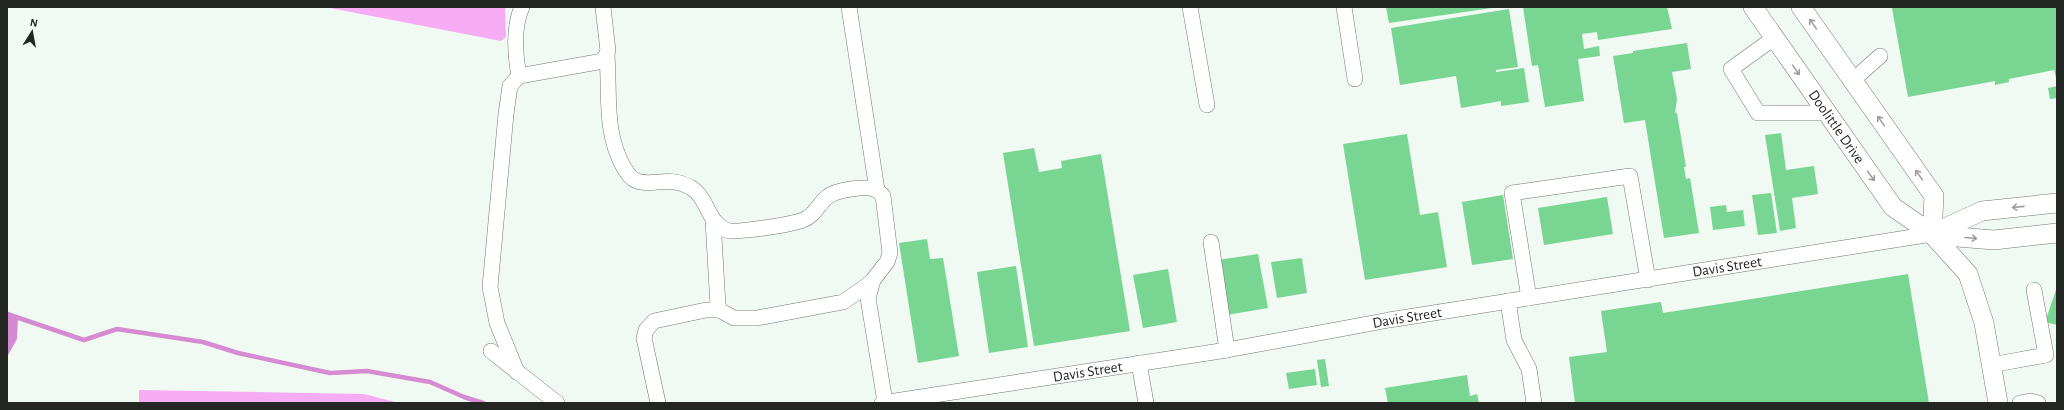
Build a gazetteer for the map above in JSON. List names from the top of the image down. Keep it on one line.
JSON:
{"streets":{"main road":["Doolittle Drive","Davis Street"]},"crossings":[["Doolittle Drive","Davis Street"]],"north":"top"}
